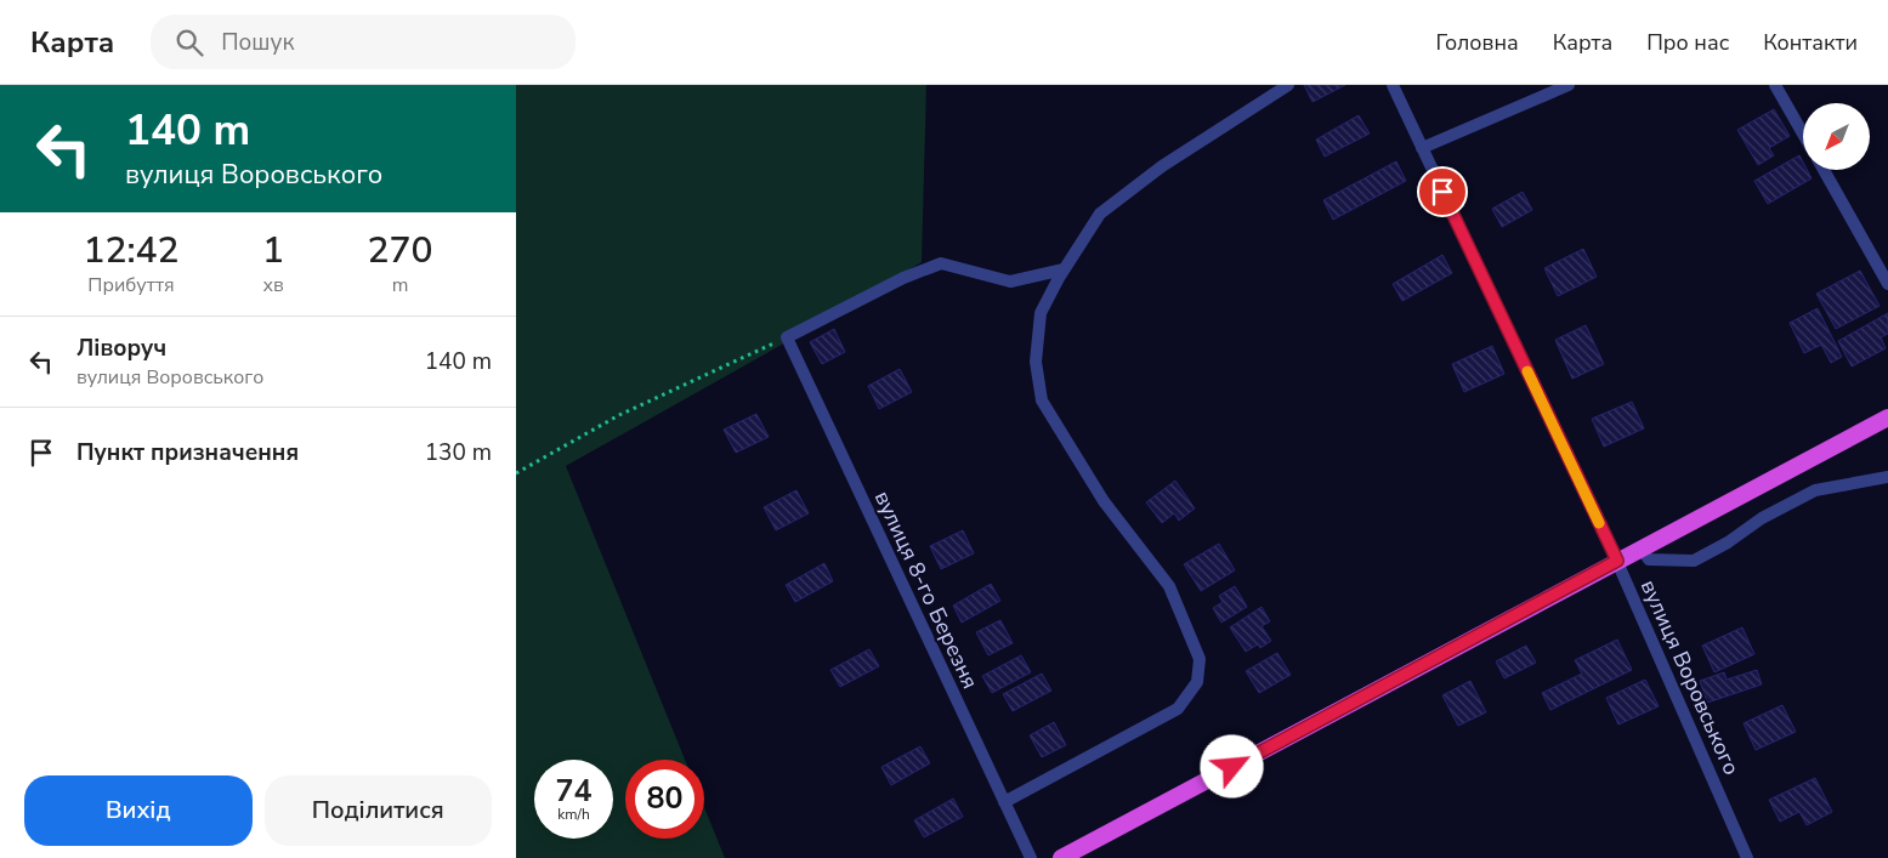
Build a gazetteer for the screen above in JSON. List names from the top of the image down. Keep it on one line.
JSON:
{"streets":{"street":["вулиця 8-го Березня","вулиця Воровського"]},"north":"bottom left","page":{"header":"Карта","search":"Пошук","nav":["Головна","Карта","Про нас","Контакти"],"turn":["140 m","вулиця Воровського"],"eta":["12:42","Прибуття","1","хв","270","m"],"list":[{"name":"Ліворуч","note":"вулиця Воровського","value":"140 m"},{"name":"Пункт призначення","value":"130 m"}],"speed":"74 km/h","limit":"80","buttons":["Вихід","Поділитися"]}}
